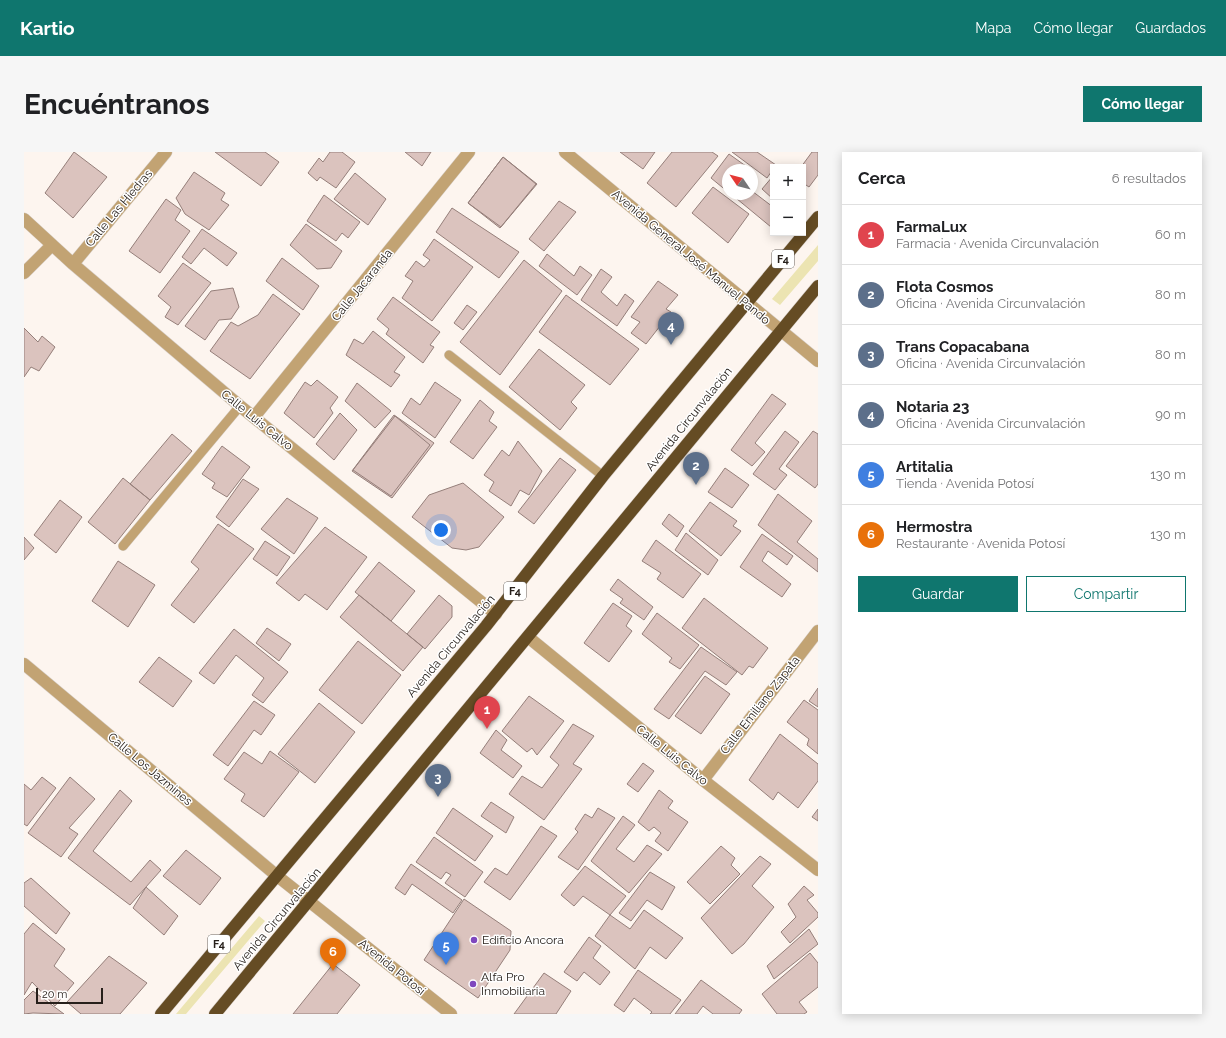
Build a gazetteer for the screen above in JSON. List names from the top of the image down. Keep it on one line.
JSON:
{"streets":{"highway":["F4","Avenida Circunvalación"],"street":["Calle Las Hiedras","Avenida General José Manuel Pando","Calle Jacaranda","Calle Luis Calvo","Calle Emiliano Zapata","Calle Los Jazmines","Avenida Potosí"]},"crossings":[["Calle Las Hiedras","Calle Luis Calvo"],["Avenida General José Manuel Pando","Avenida Circunvalación"],["Calle Jacaranda","Calle Luis Calvo"],["Avenida Circunvalación","Calle Luis Calvo"],["Avenida Circunvalación","Calle Los Jazmines"],["Avenida Circunvalación","Avenida Potosí"],["Calle Luis Calvo","Calle Emiliano Zapata"],["Calle Los Jazmines","Avenida Potosí"]],"places":["Edificio Ancora","Alfa Pro Inmobiliaria"],"scale_bar":"20 m","north":"top left","page":{"header":"Kartio","nav":["Mapa","Cómo llegar","Guardados"],"buttons":["Cómo llegar",["Guardar","Compartir"]],"title":"Encuéntranos","heading":["Cerca","6 resultados"],"map_buttons":["+","−"],"list":[{"mark":"1","name":"FarmaLux","note":"Farmacia · Avenida Circunvalación","value":"60 m"},{"mark":"2","name":"Flota Cosmos","note":"Oficina · Avenida Circunvalación","value":"80 m"},{"mark":"3","name":"Trans Copacabana","note":"Oficina · Avenida Circunvalación","value":"80 m"},{"mark":"4","name":"Notaria 23","note":"Oficina · Avenida Circunvalación","value":"90 m"},{"mark":"5","name":"Artitalia","note":"Tienda · Avenida Potosí","value":"130 m"},{"mark":"6","name":"Hermostra","note":"Restaurante · Avenida Potosí","value":"130 m"}],"pins":["4","2","1","3","5","6"],"scale":"20 m"}}
